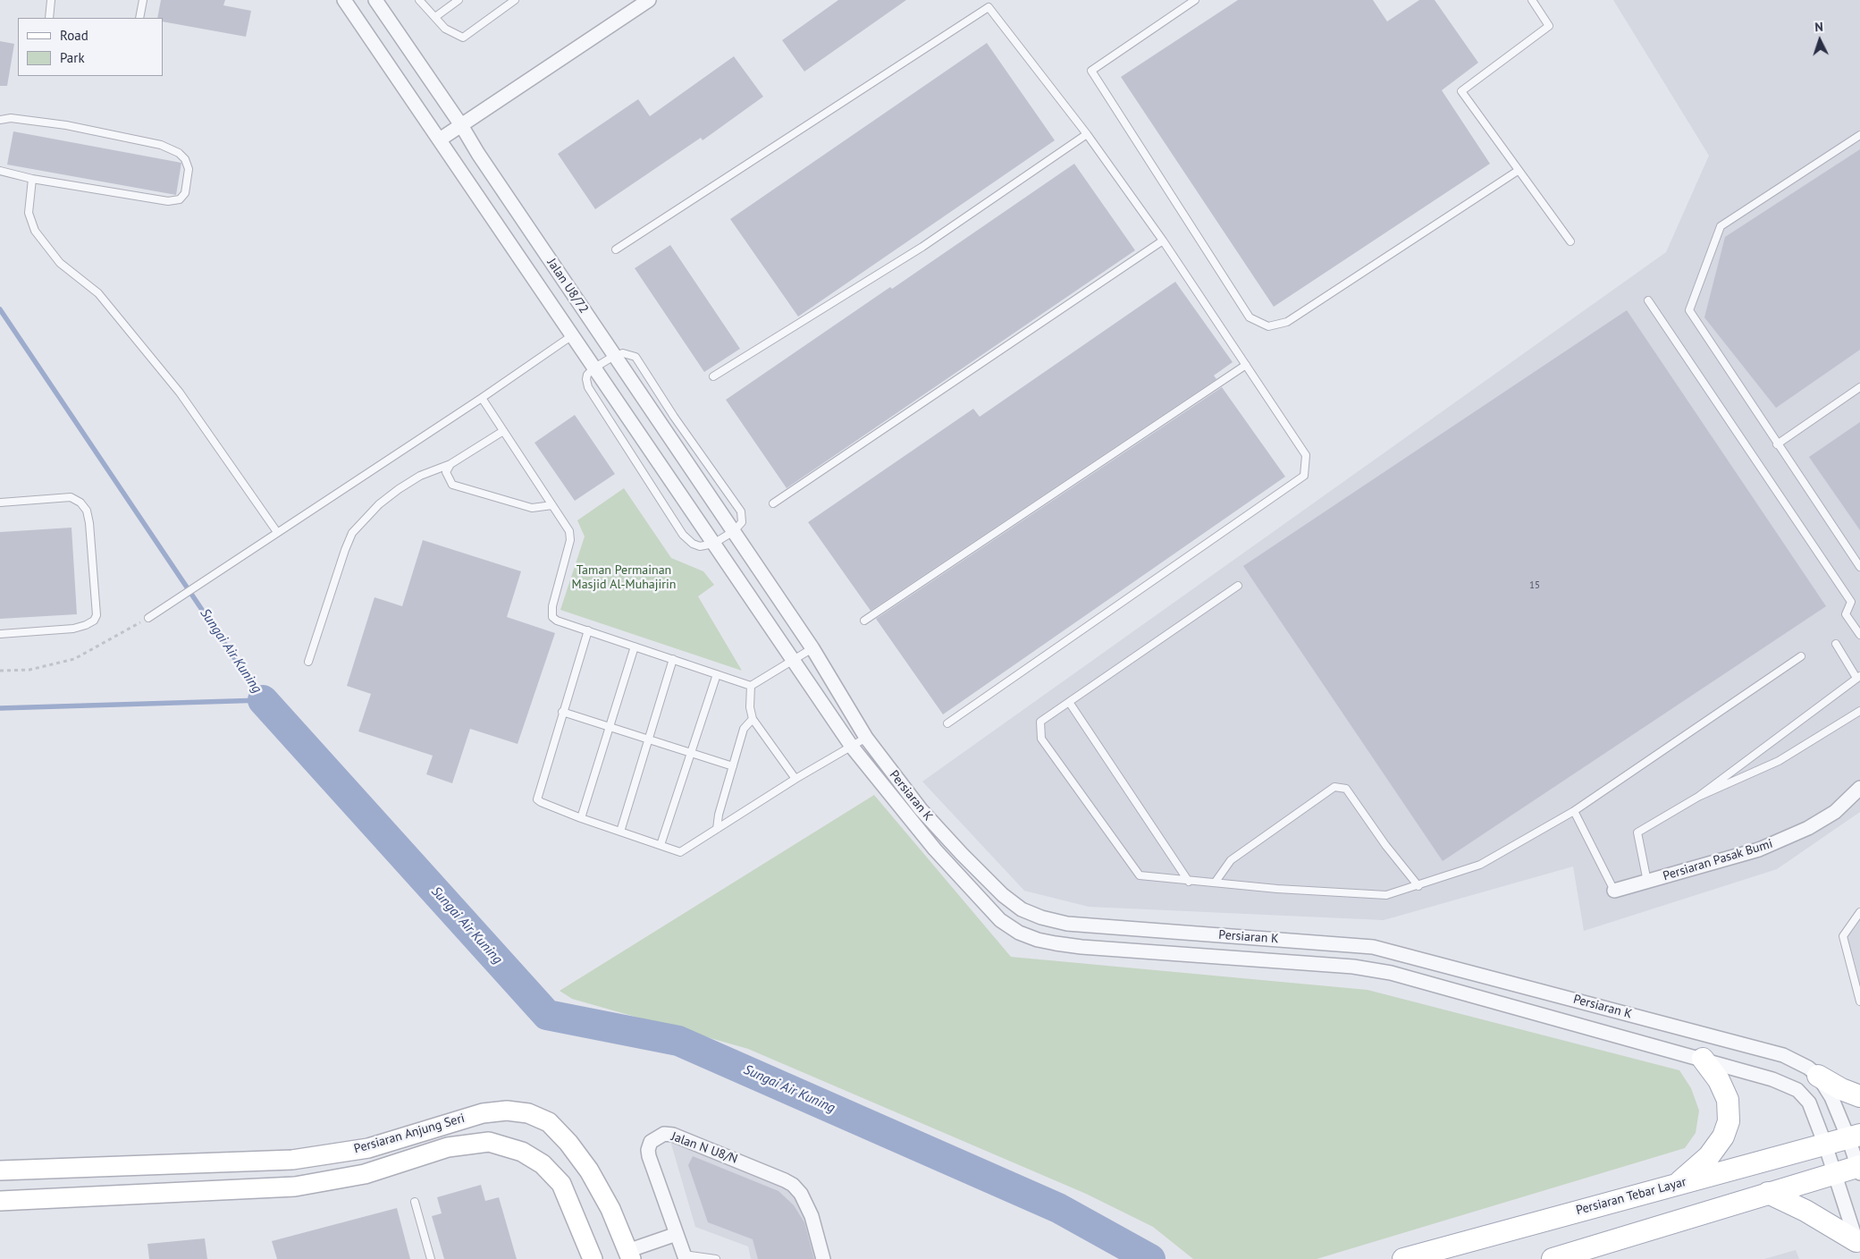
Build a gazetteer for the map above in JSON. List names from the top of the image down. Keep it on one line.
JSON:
{"streets":{"main road":["Persiaran Tebar Layar"],"street":["Jalan U8/72","Persiaran K","Persiaran Pasak Bumi","Persiaran Anjung Seri","Jalan N U8/N"]},"crossings":[["Jalan U8/72","Persiaran K"],["Persiaran K","Persiaran Tebar Layar"]],"water":["Sungai Air Kuning"],"parks":["Taman Permainan Masjid Al-Muhajirin"],"house_numbers":["15"],"legend":["Road","Park"],"north":"top"}
